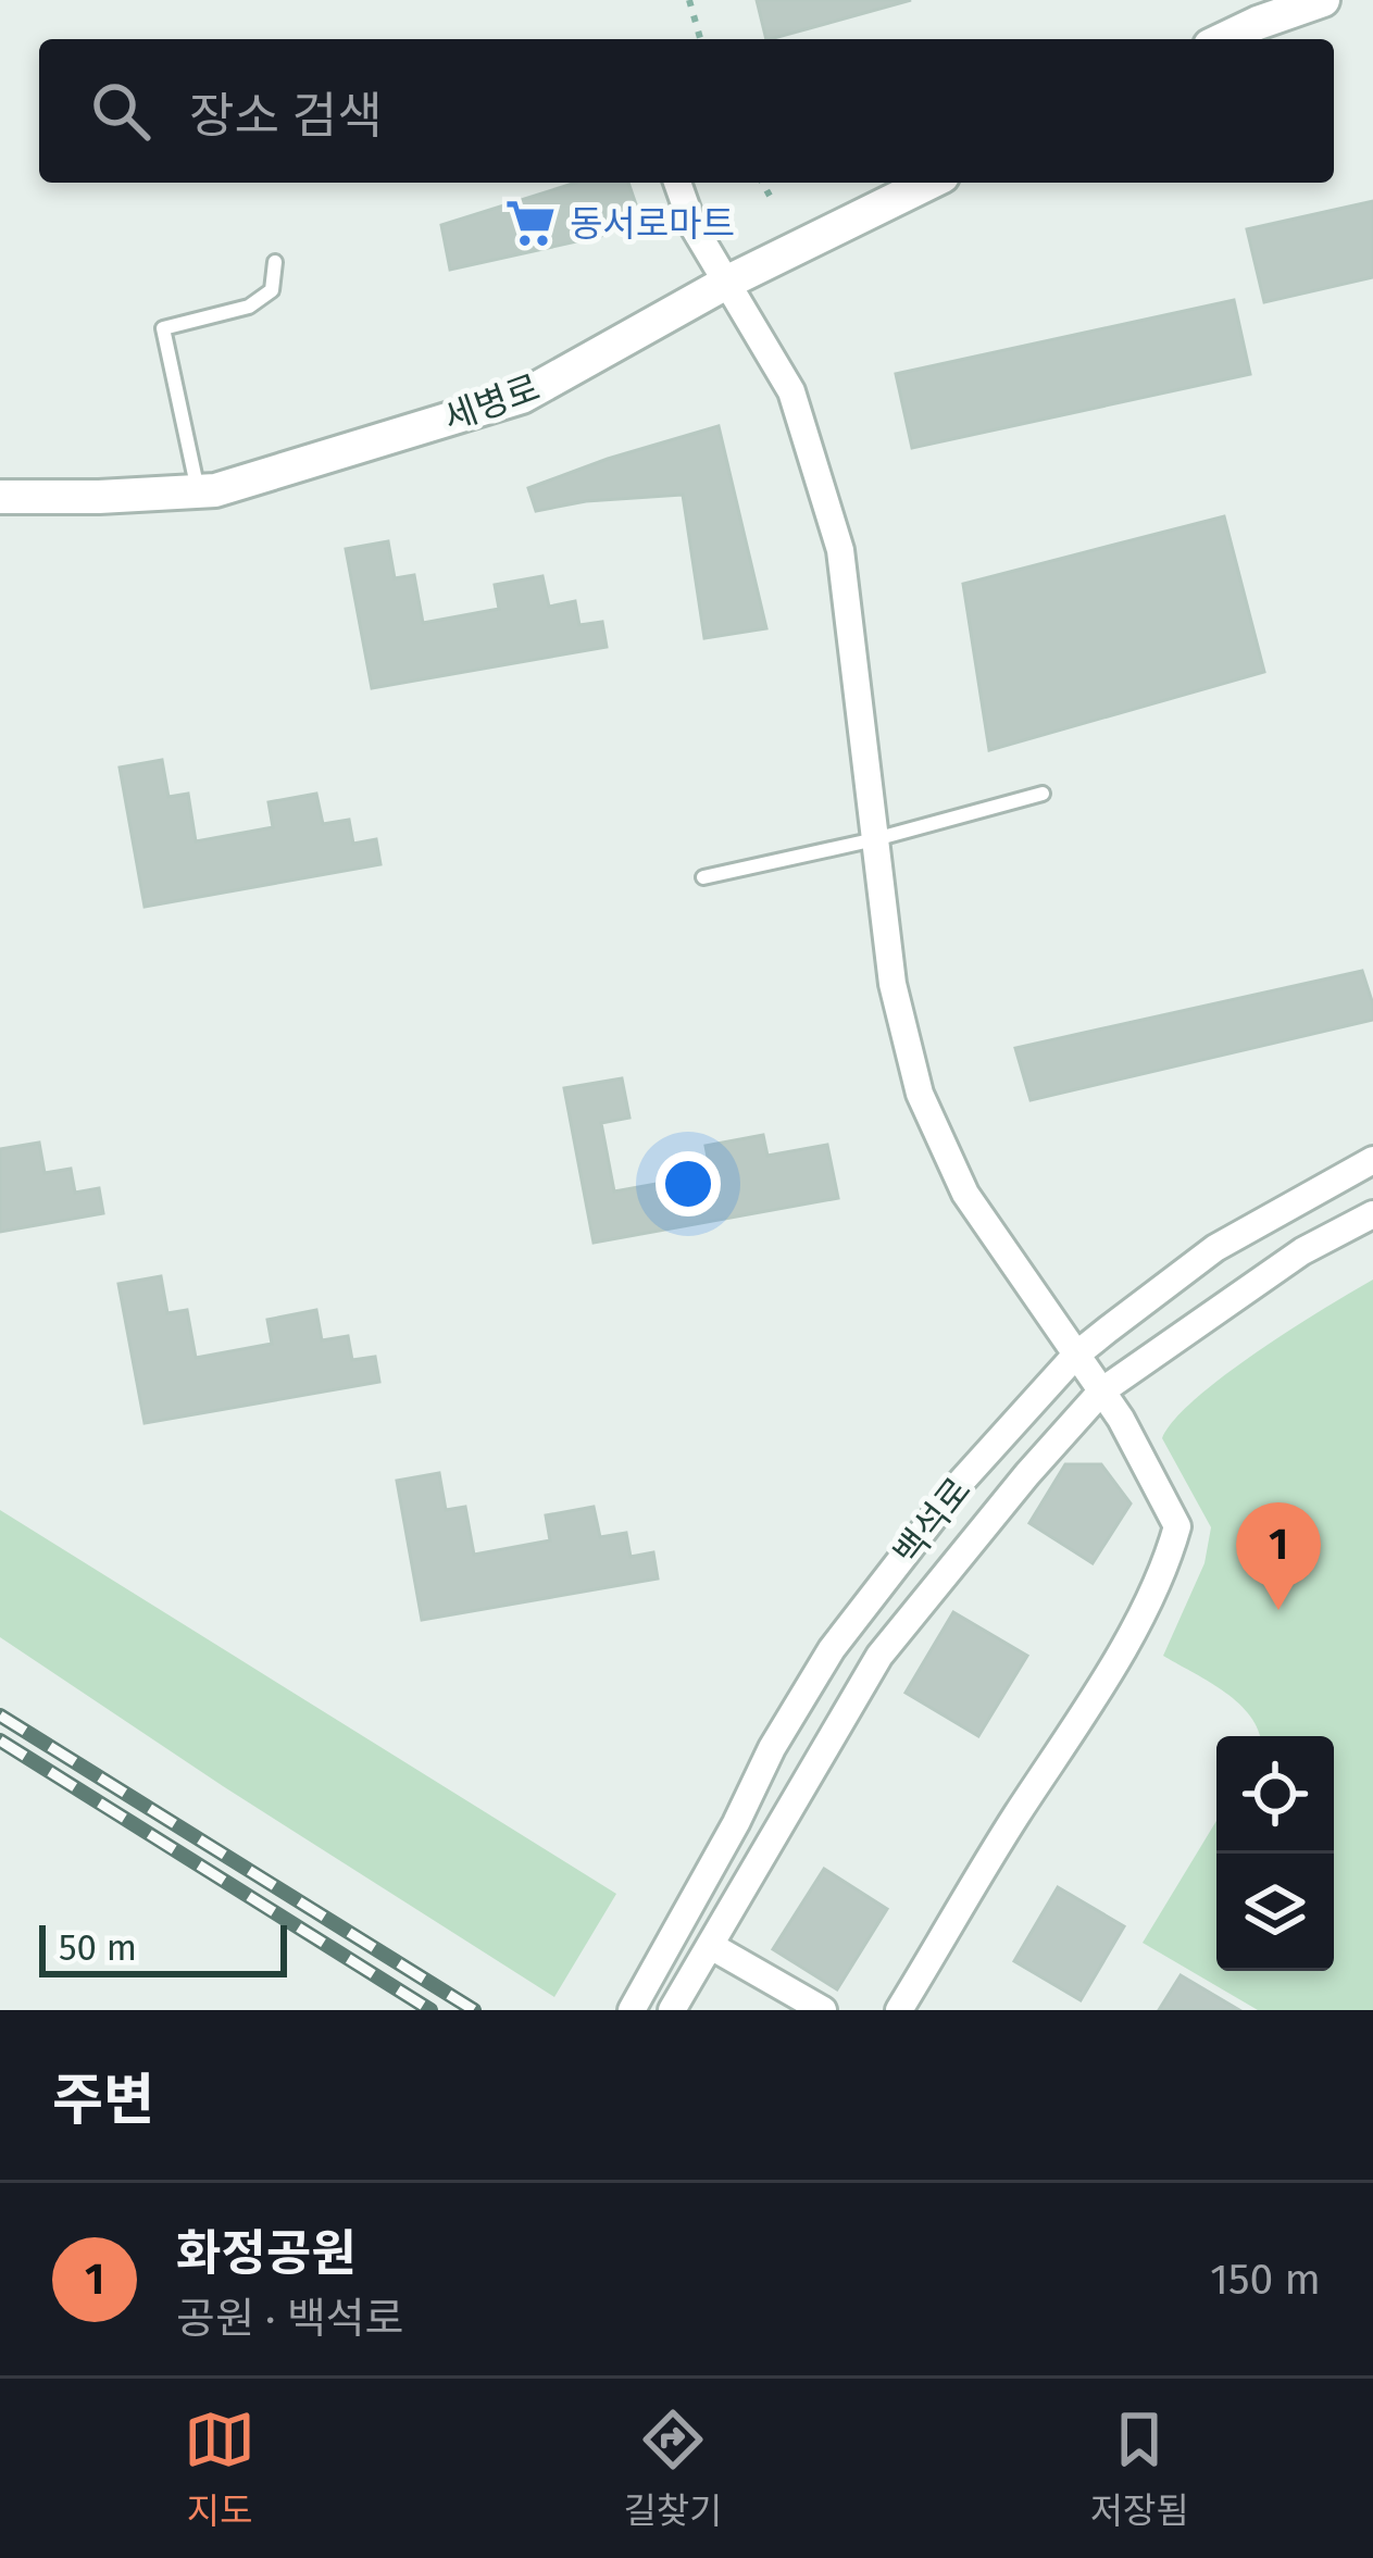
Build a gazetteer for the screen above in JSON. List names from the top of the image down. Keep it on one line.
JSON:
{"streets":{"street":["세병로","백석로"]},"places":{"supermarket":["동서로마트"]},"scale_bar":"50 m","page":{"search":"장소 검색","pins":"1","scale":"50 m","heading":"주변","list":[{"mark":"1","name":"화정공원","note":"공원 · 백석로","value":"150 m"}],"nav":["지도","길찾기","저장됨"]}}
